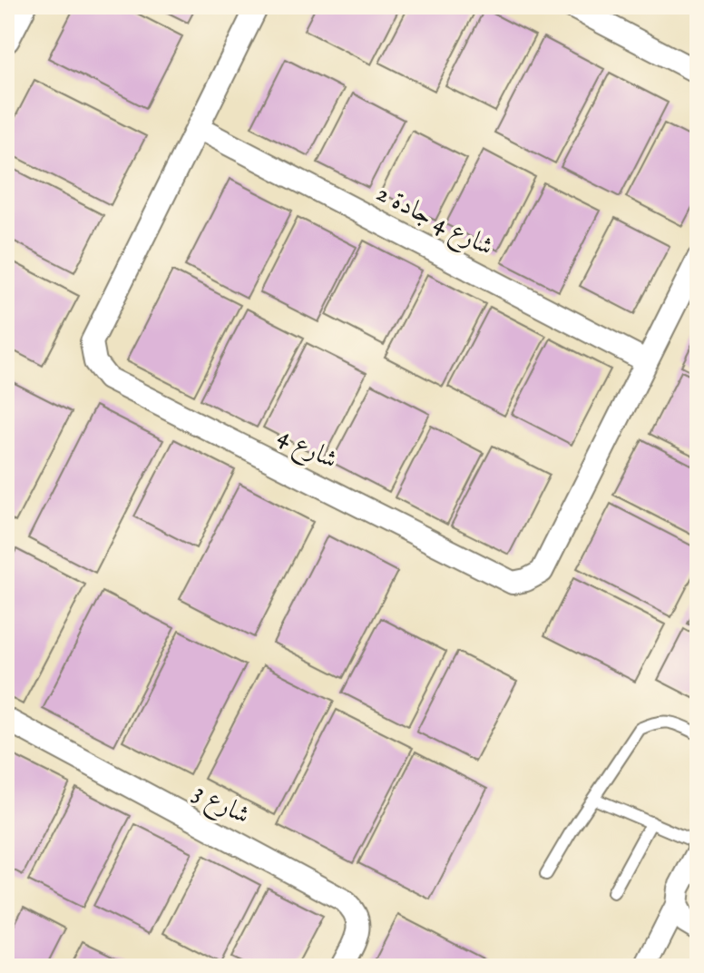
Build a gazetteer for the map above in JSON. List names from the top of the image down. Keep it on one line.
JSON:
{"streets":{"street":["شارع 4 جادة 2","شارع 4","شارع 3"]},"crossings":[["شارع 4 جادة 2","شارع 4"]]}
